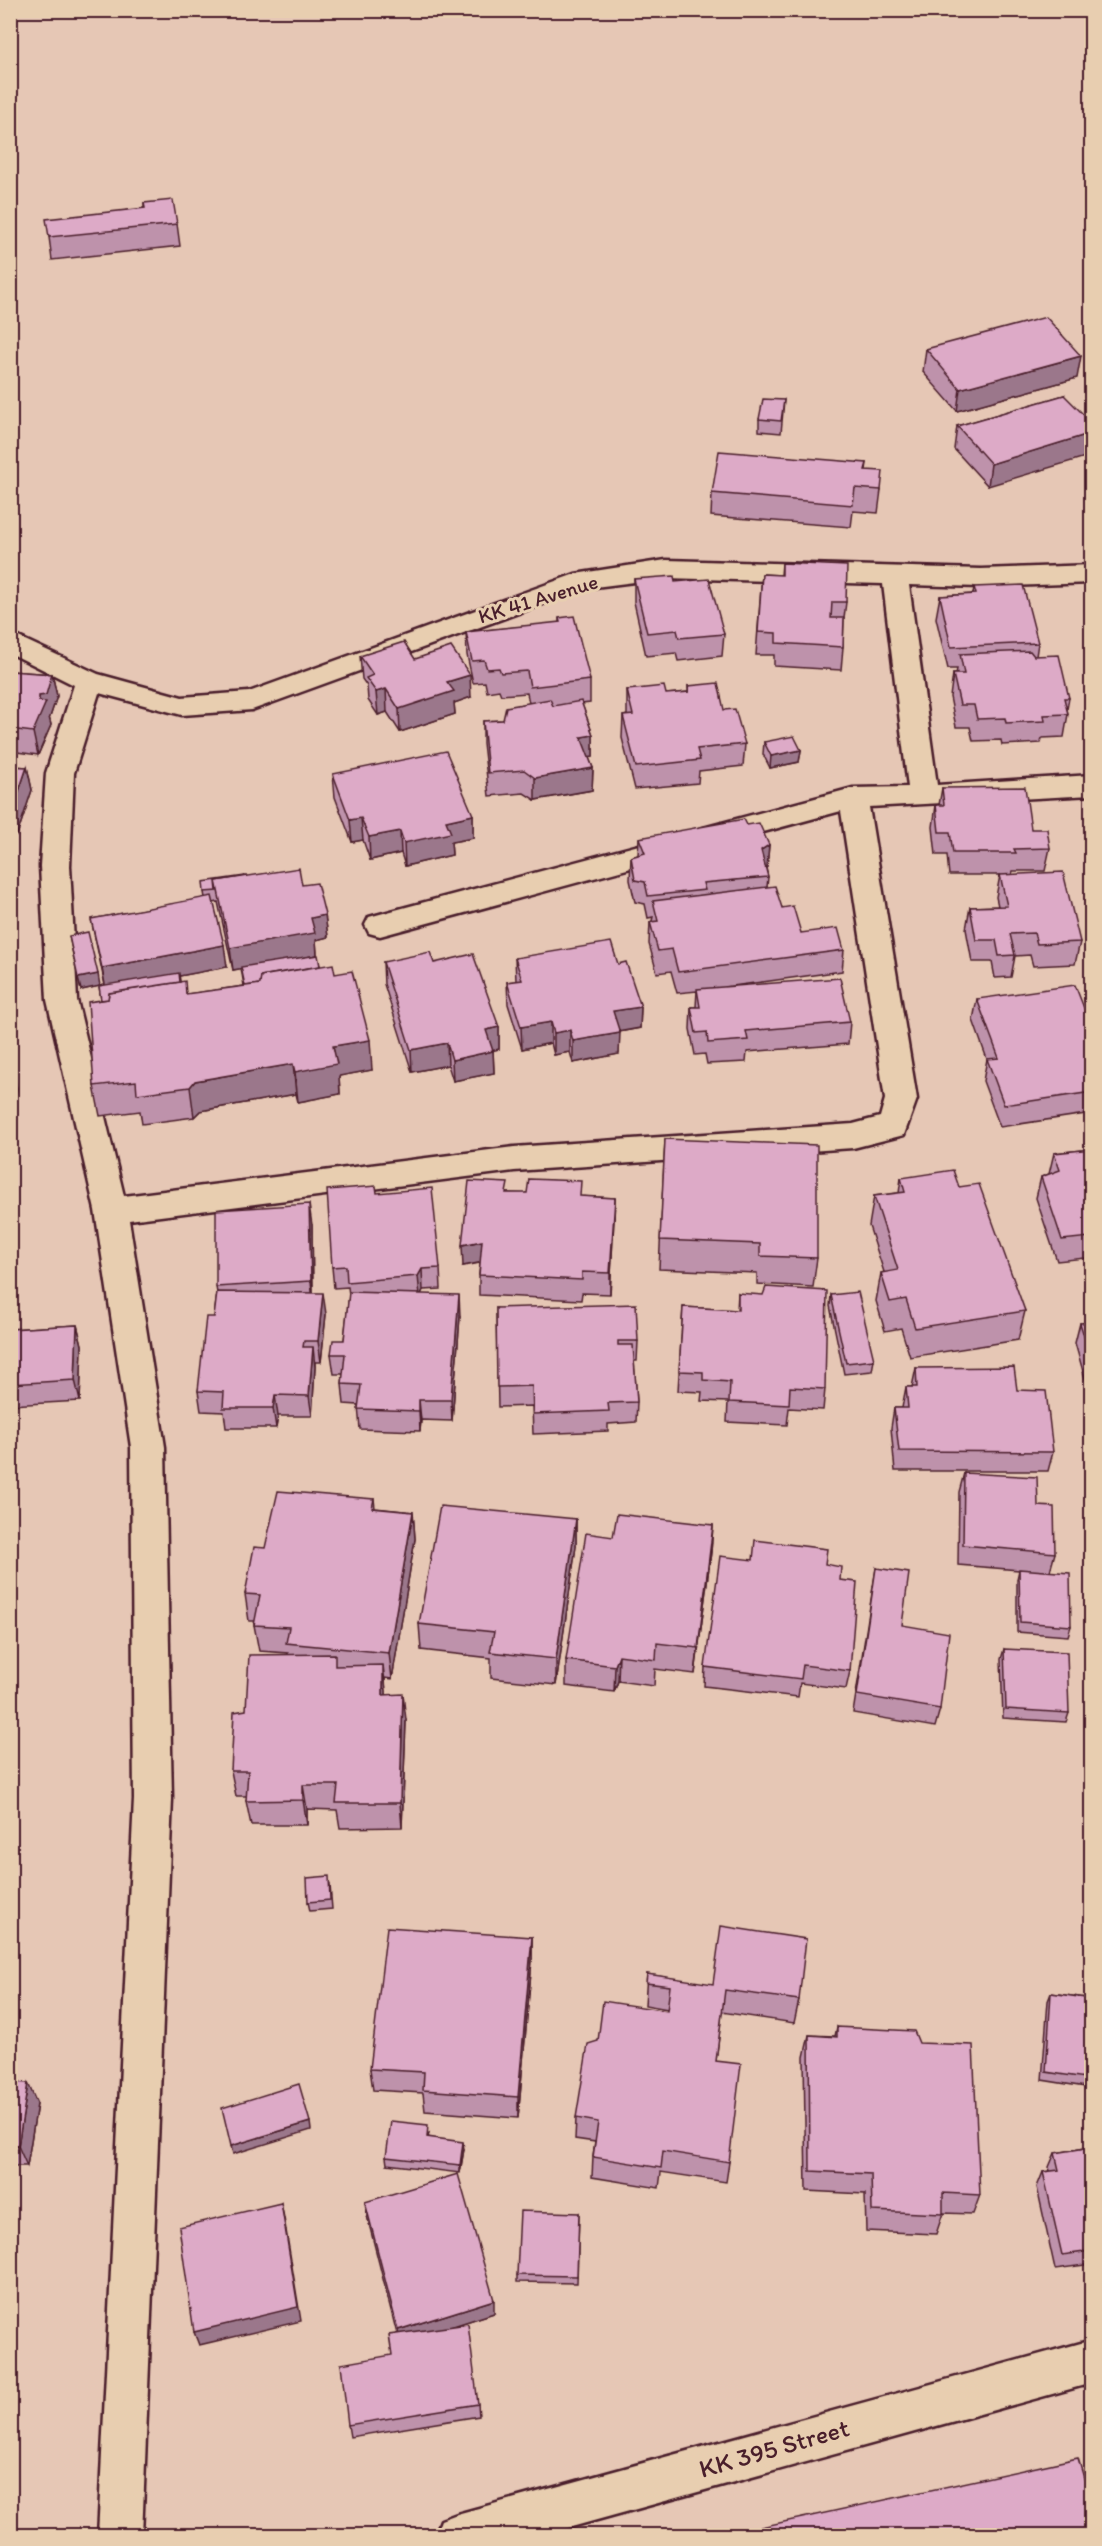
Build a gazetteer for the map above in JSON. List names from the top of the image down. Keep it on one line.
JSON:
{"streets":{"street":["KK 41 Avenue","KK 395 Street"]}}
